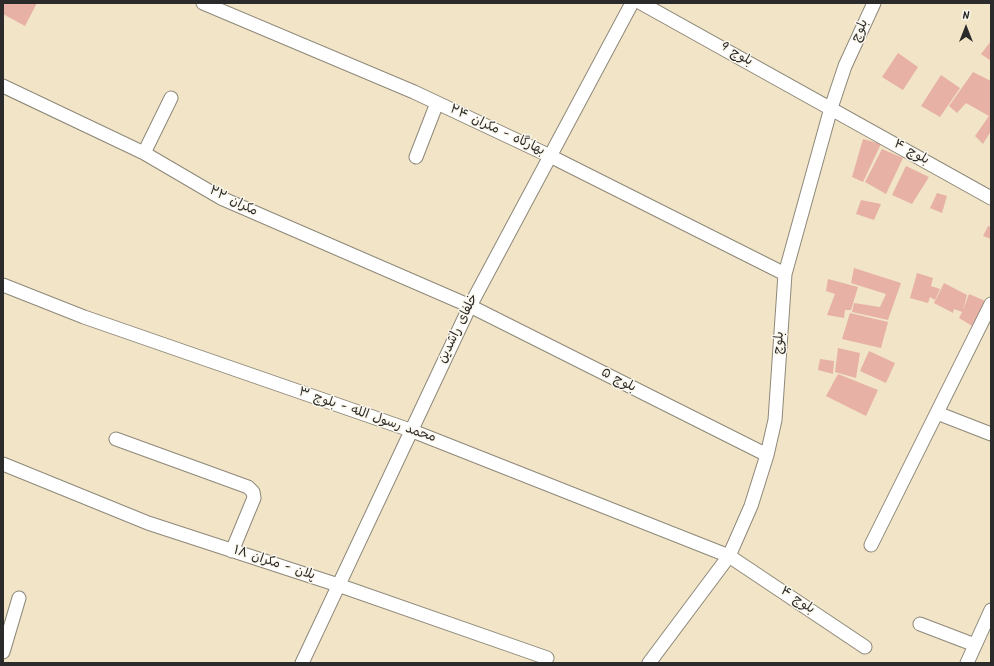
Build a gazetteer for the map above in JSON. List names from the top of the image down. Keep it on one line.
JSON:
{"streets":{"street":["بلوچ","بلوچ 9","بهارگاه - مکران ۲۴","بلوچ ۴","مکران ۲۲","خلفای راشدین","بلوچ ۵","محمد رسول الله - بلوچ ۳","پلان - مکران ۱۸"]},"crossings":[["بلوچ","بلوچ 9"],["بلوچ","بهارگاه - مکران ۲۴"],["بلوچ","بلوچ ۴"],["بلوچ","بلوچ ۵"],["بلوچ","محمد رسول الله - بلوچ ۳"],["بلوچ 9","بلوچ ۴"],["بهارگاه - مکران ۲۴","خلفای راشدین"],["بلوچ ۴","محمد رسول الله - بلوچ ۳"],["مکران ۲۲","خلفای راشدین"],["مکران ۲۲","بلوچ ۵"],["خلفای راشدین","بلوچ ۵"],["خلفای راشدین","محمد رسول الله - بلوچ ۳"],["خلفای راشدین","پلان - مکران ۱۸"]],"north":"top"}
